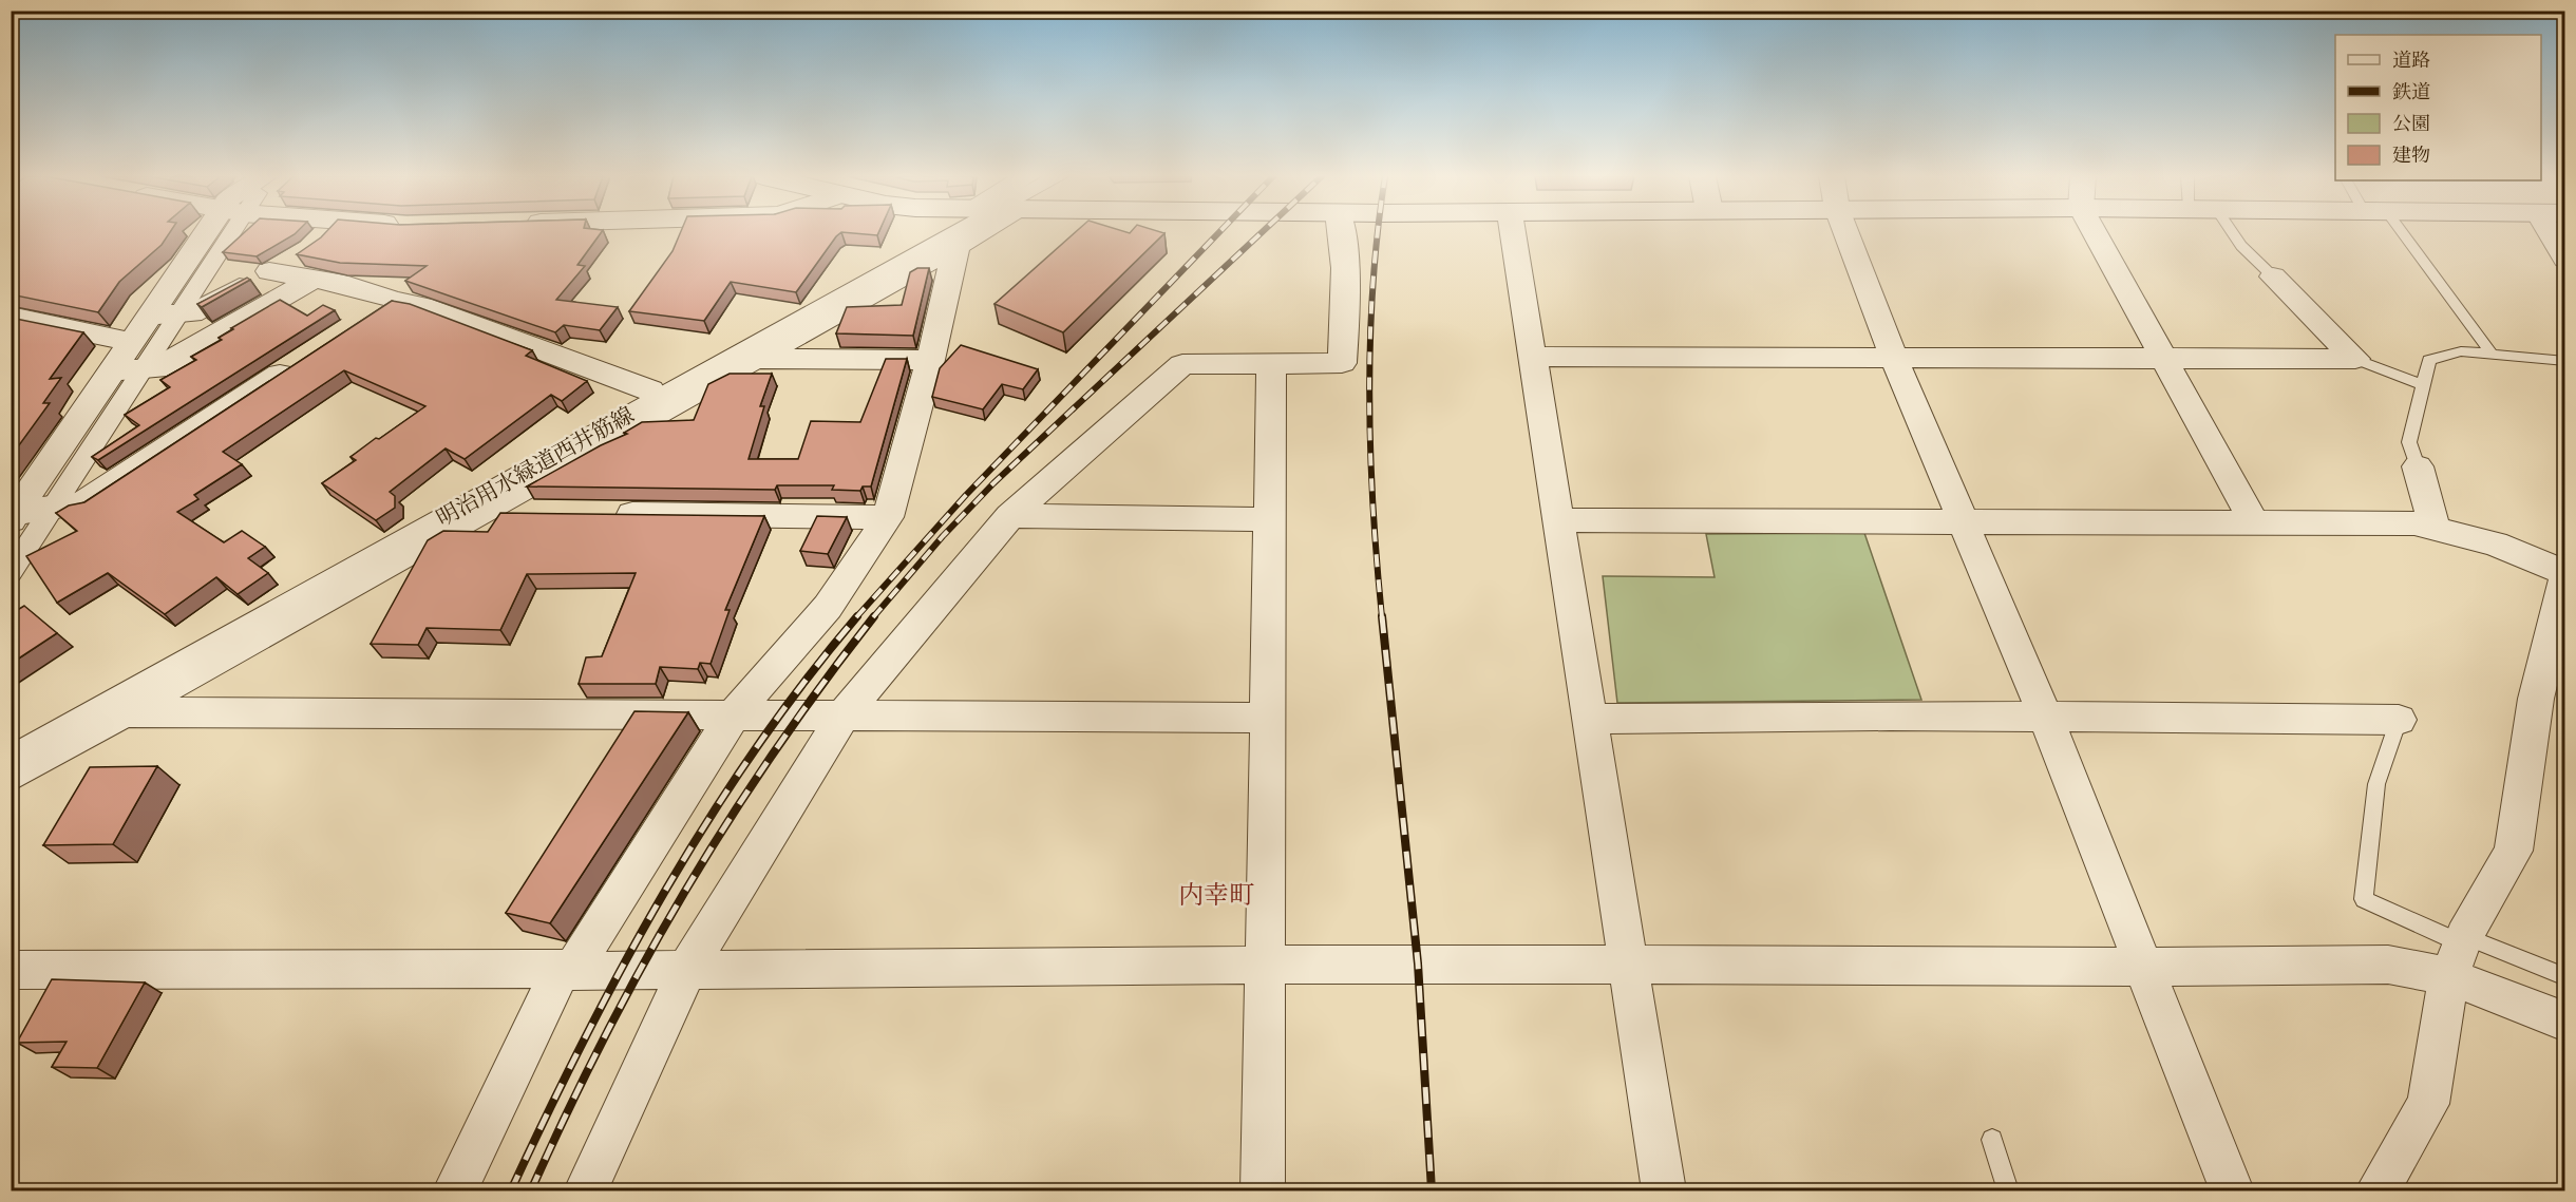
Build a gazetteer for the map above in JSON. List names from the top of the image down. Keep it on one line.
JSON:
{"streets":{"street":["明治用水緑道西井筋線"]},"districts":["内幸町"],"legend":["道路","鉄道","公園","建物"]}
